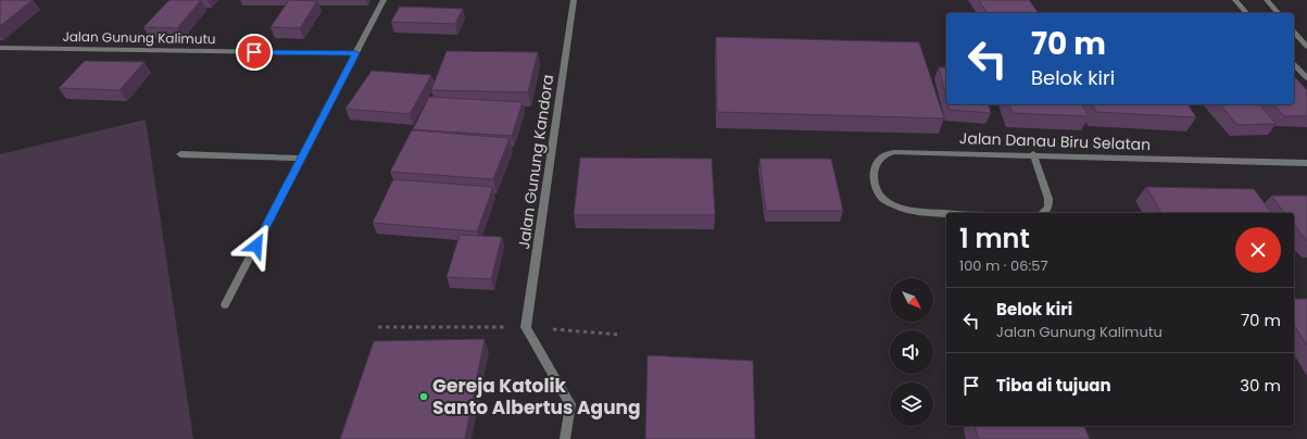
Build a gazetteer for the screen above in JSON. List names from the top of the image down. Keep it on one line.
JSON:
{"streets":{"street":["Jalan Gunung Kalimutu","Jalan Danau Biru Selatan","Jalan Gunung Kandora"]},"places":["Gereja Katolik Santo Albertus Agung"],"north":"bottom right","page":{"turn":["70 m","Belok kiri"],"heading":["1 mnt","100 m · 06:57"],"list":[{"name":"Belok kiri","note":"Jalan Gunung Kalimutu","value":"70 m"},{"name":"Tiba di tujuan","value":"30 m"}]}}
